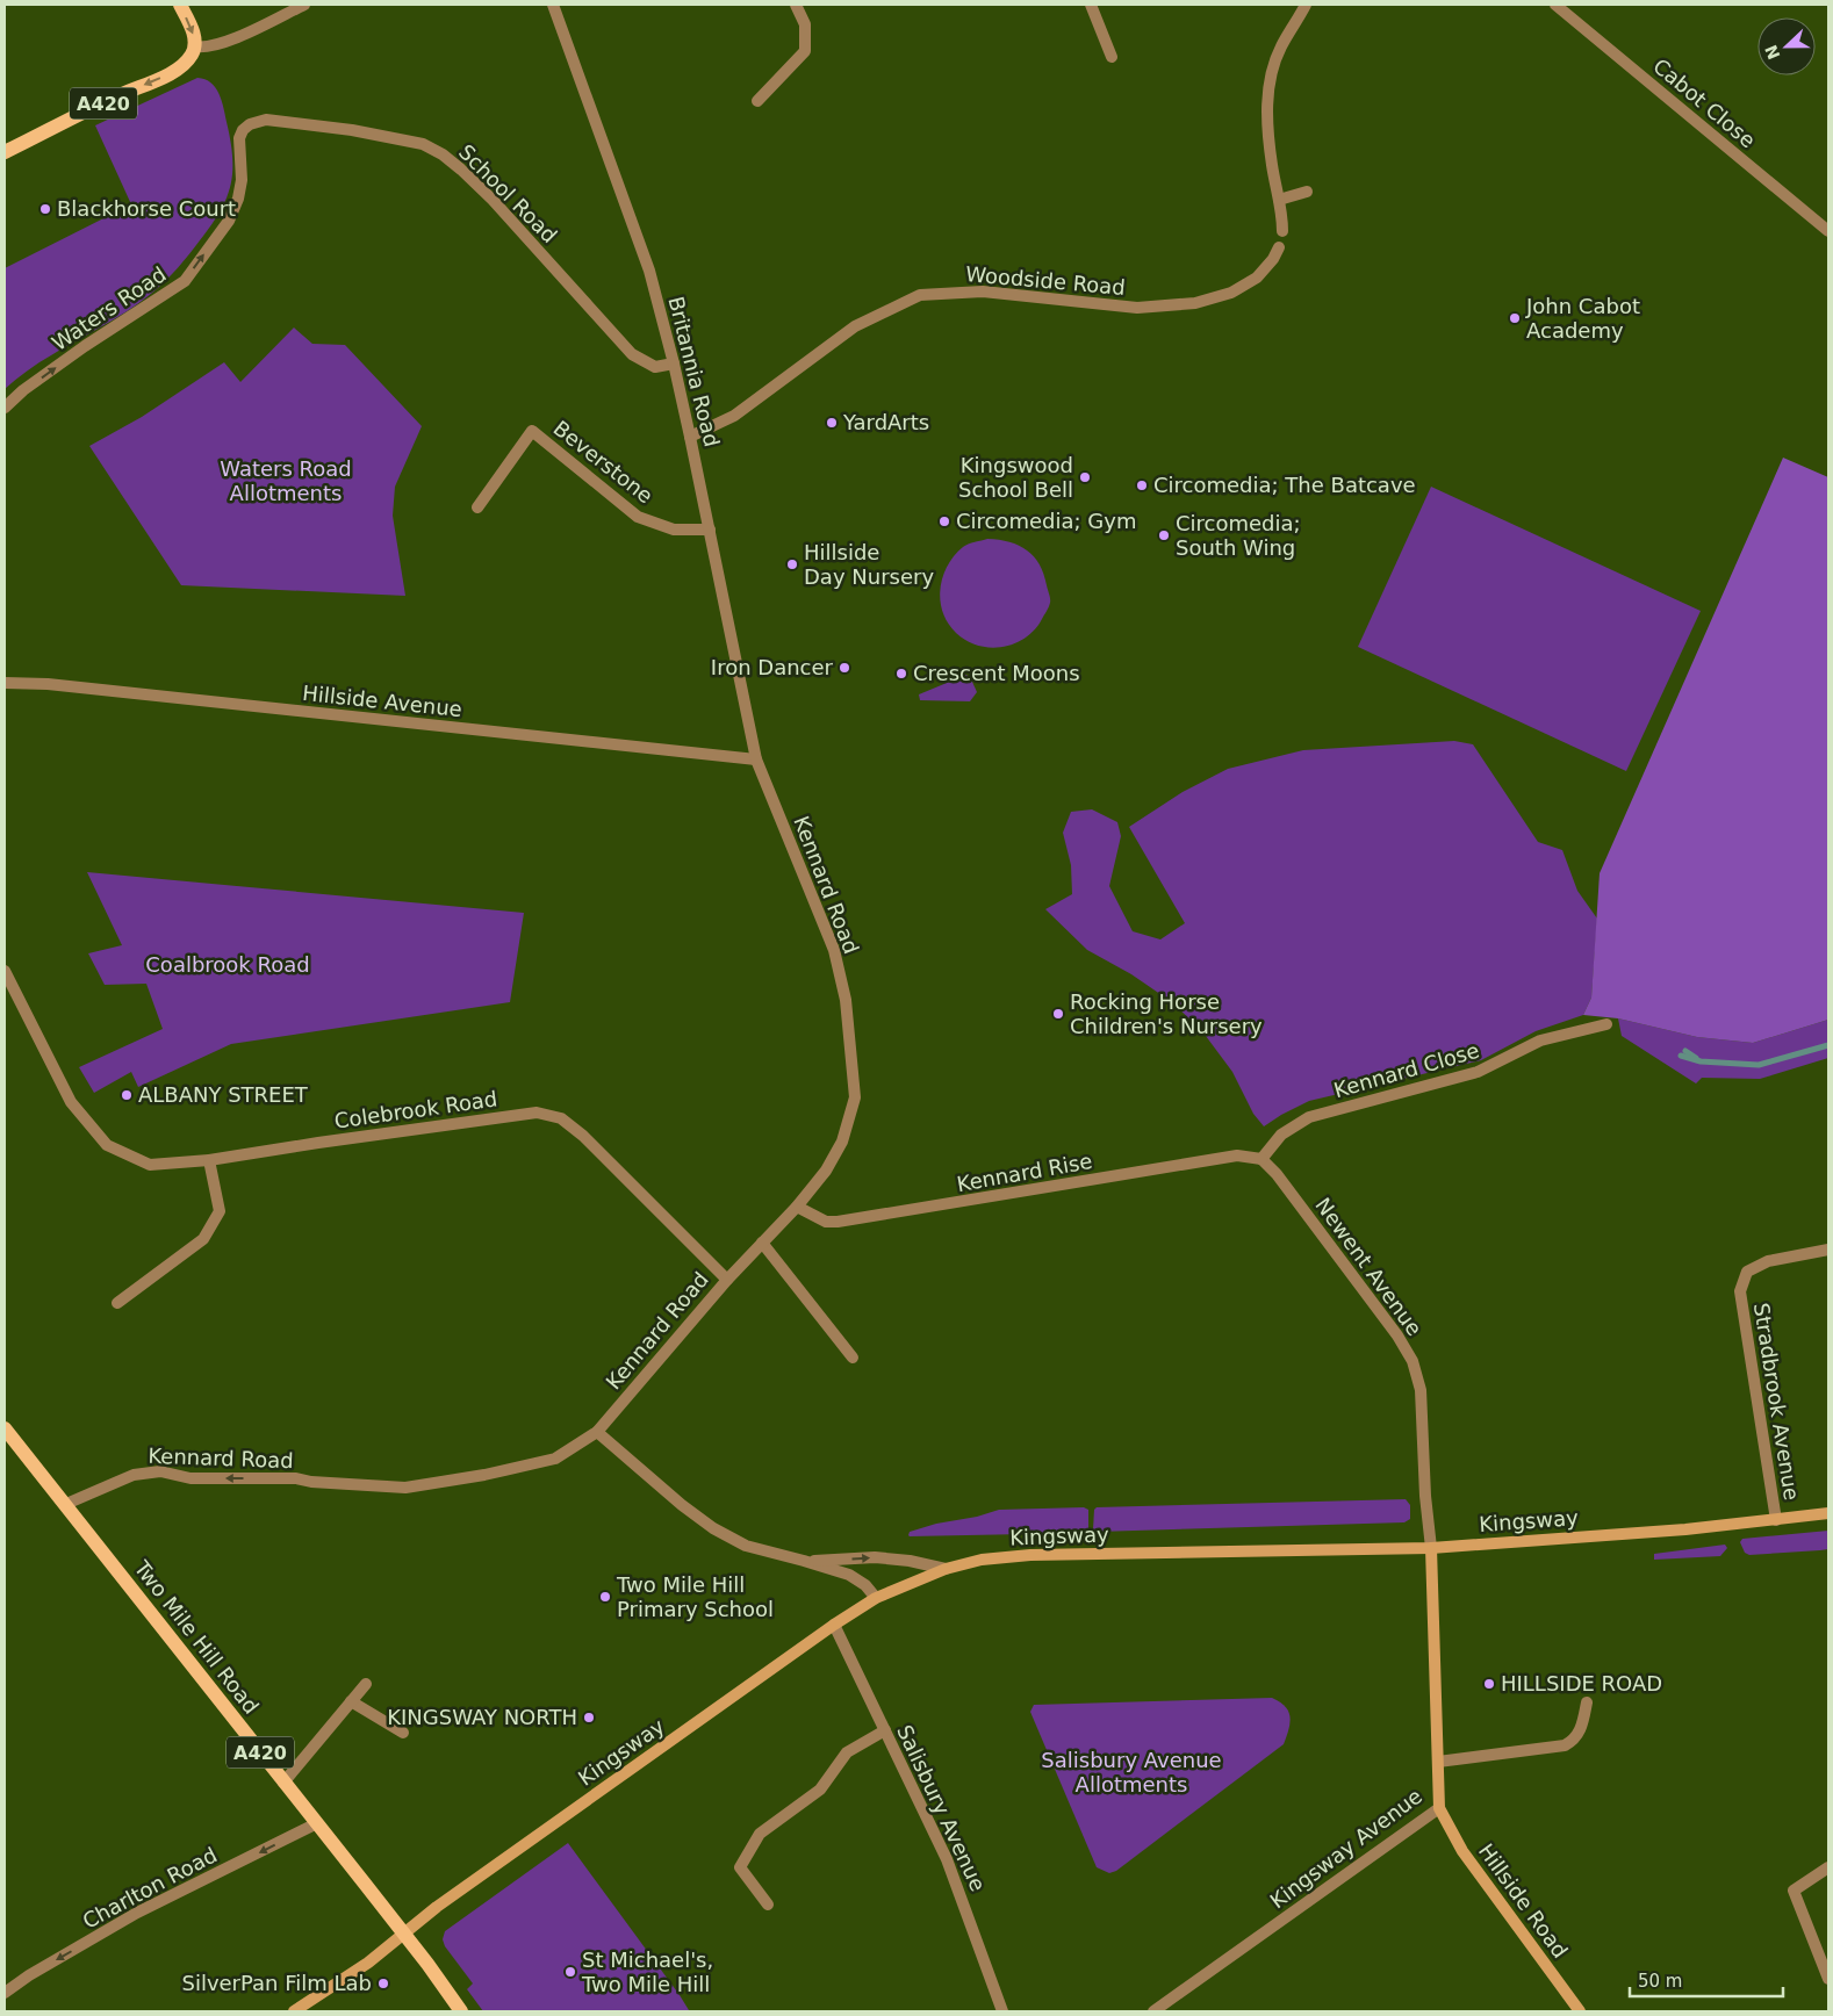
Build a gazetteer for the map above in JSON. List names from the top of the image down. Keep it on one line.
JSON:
{"streets":{"main road":["A420","Two Mile Hill Road"],"street":["Cabot Close","School Road","Woodside Road","Waters Road","Britannia Road","Beverstone","Hillside Avenue","Kennard Road","Kennard Close","Colebrook Road","Kennard Rise","Newent Avenue","Stradbrook Avenue","Kingsway","Salisbury Avenue","Kingsway Avenue","Charlton Road","Hillside Road"]},"crossings":[["School Road","Waters Road"],["School Road","Britannia Road"],["Woodside Road","Britannia Road"],["Britannia Road","Beverstone"],["Britannia Road","Hillside Avenue"],["Britannia Road","Kennard Road"],["Hillside Avenue","Kennard Road"],["Kennard Road","Colebrook Road"],["Kennard Road","Kennard Rise"],["Kennard Road","Two Mile Hill Road"],["Kennard Close","Kennard Rise"],["Kennard Close","Newent Avenue"],["Kennard Rise","Newent Avenue"],["Newent Avenue","Kingsway"],["Newent Avenue","Kingsway Avenue"],["Stradbrook Avenue","Kingsway"],["Kingsway","Two Mile Hill Road"],["Kingsway","Salisbury Avenue"],["Kingsway","Kingsway Avenue"],["Two Mile Hill Road","Charlton Road"],["Kingsway Avenue","Hillside Road"]],"one_way":["Waters Road","Kennard Road","Charlton Road"],"parks":["Waters Road Allotments","Coalbrook Road","Salisbury Avenue Allotments"],"places":["Blackhorse Court","John Cabot Academy","YardArts","Kingswood School Bell","Circomedia; The Batcave","Circomedia; Gym","Circomedia; South Wing","Hillside Day Nursery","Iron Dancer","Crescent Moons","Rocking Horse Children's Nursery","ALBANY STREET","Two Mile Hill Primary School","HILLSIDE ROAD","KINGSWAY NORTH","St Michael's, Two Mile Hill","SilverPan Film Lab"],"scale_bar":"50 m","north":"left"}
